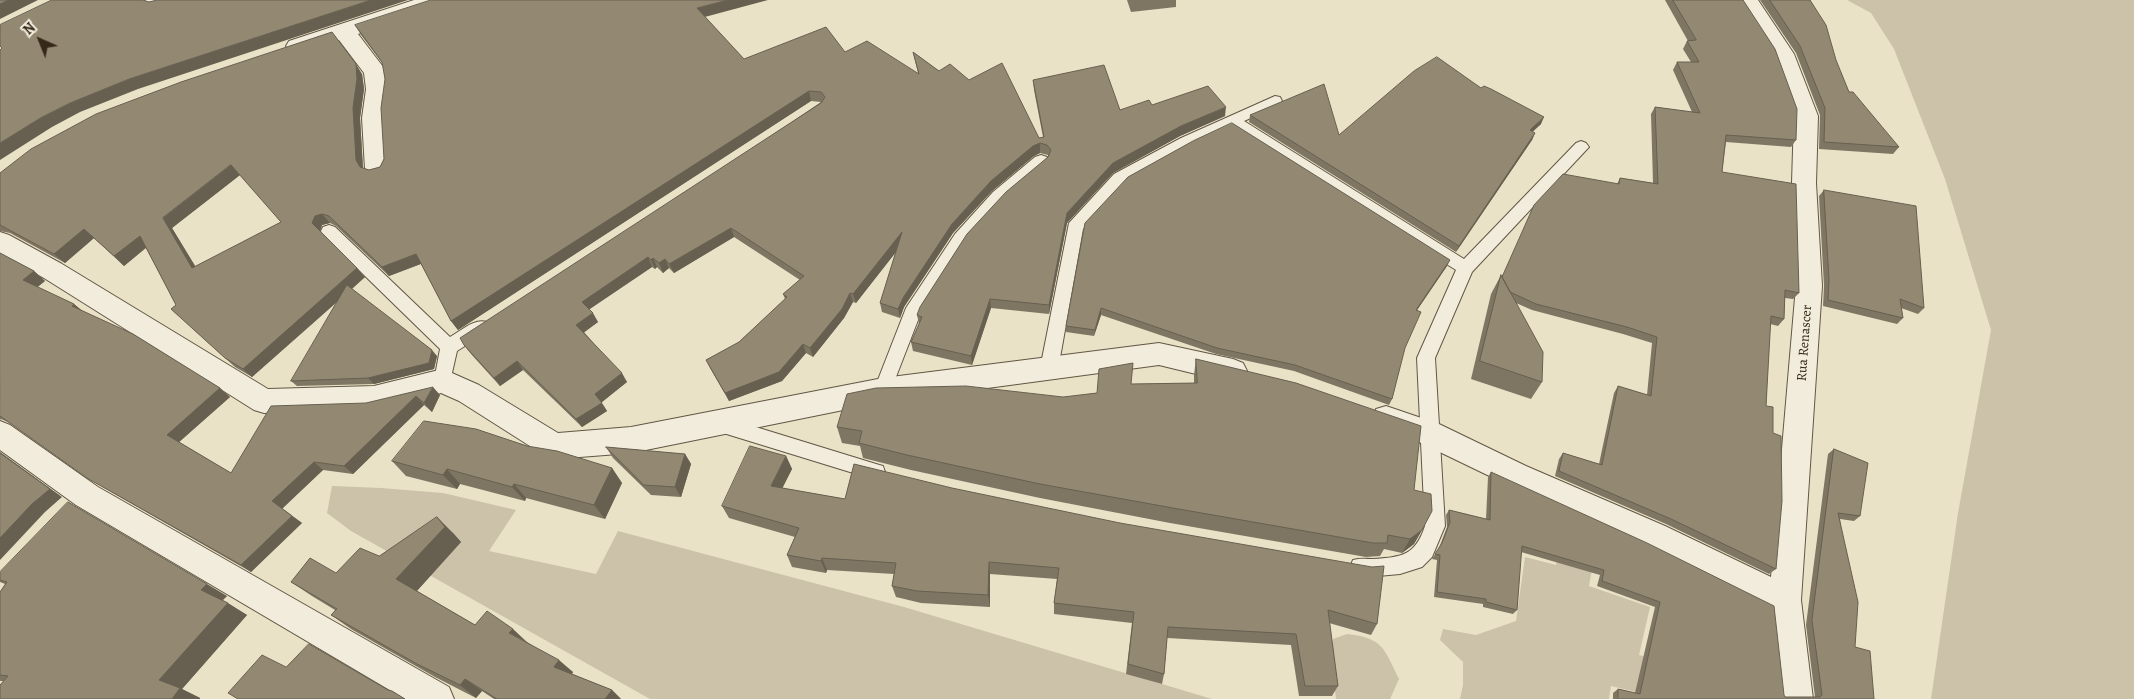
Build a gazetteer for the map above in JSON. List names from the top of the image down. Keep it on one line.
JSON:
{"streets":{"street":["Rua Renascer"]},"north":"top left"}
